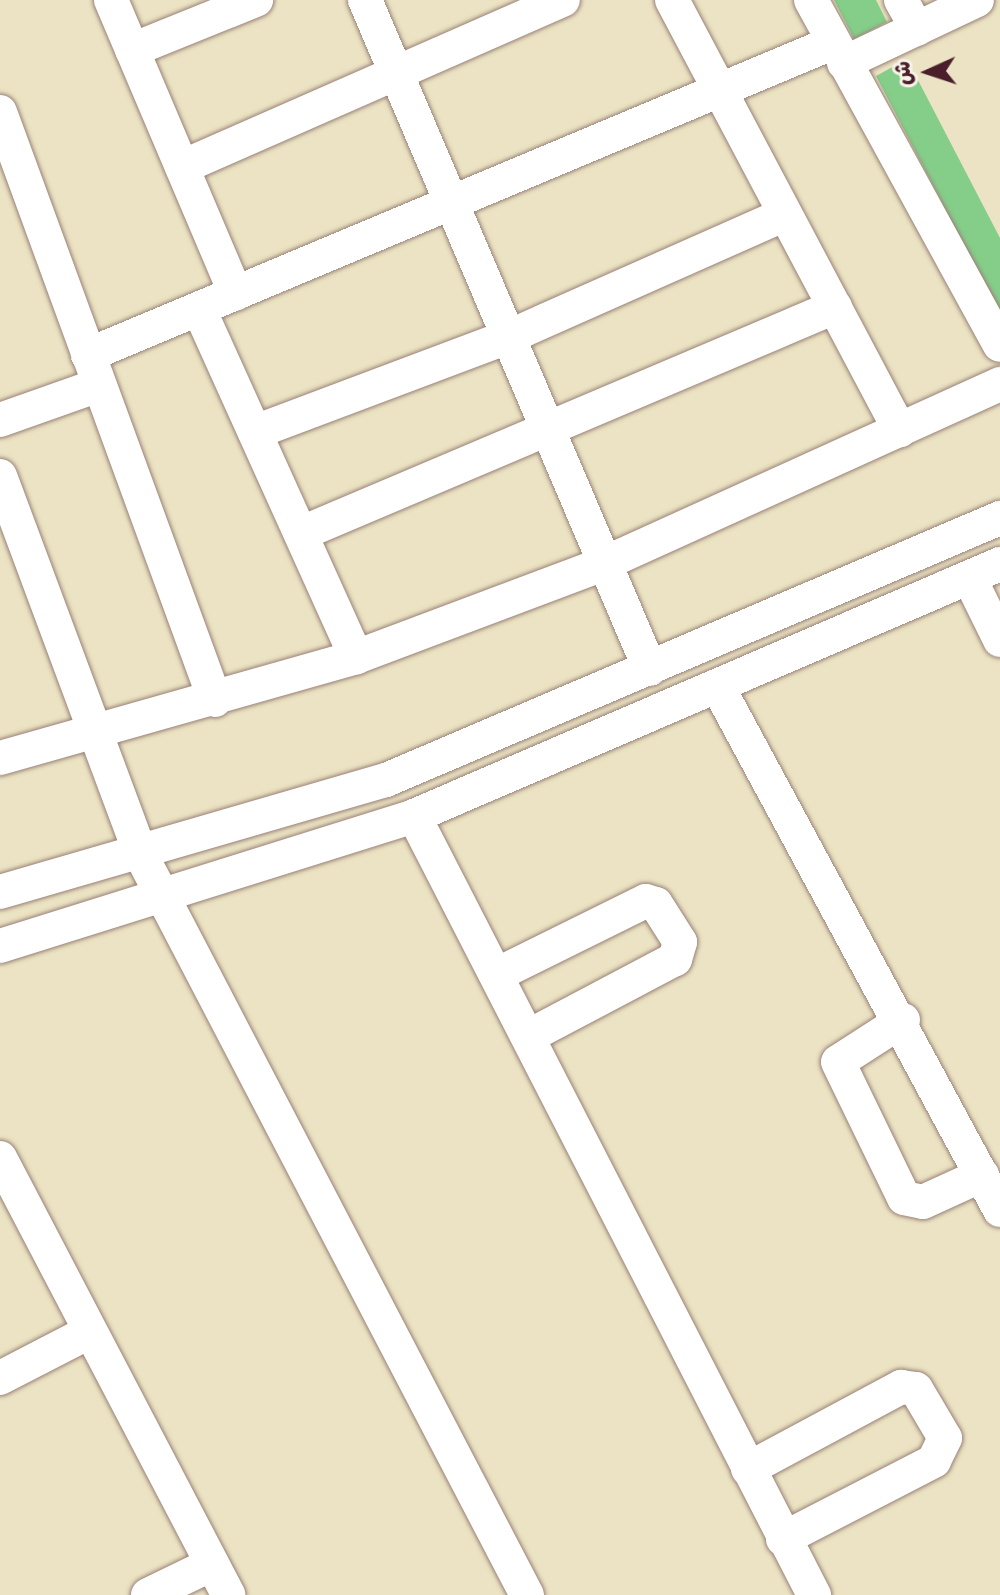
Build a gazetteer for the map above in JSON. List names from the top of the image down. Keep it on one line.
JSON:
{"north":"left"}
